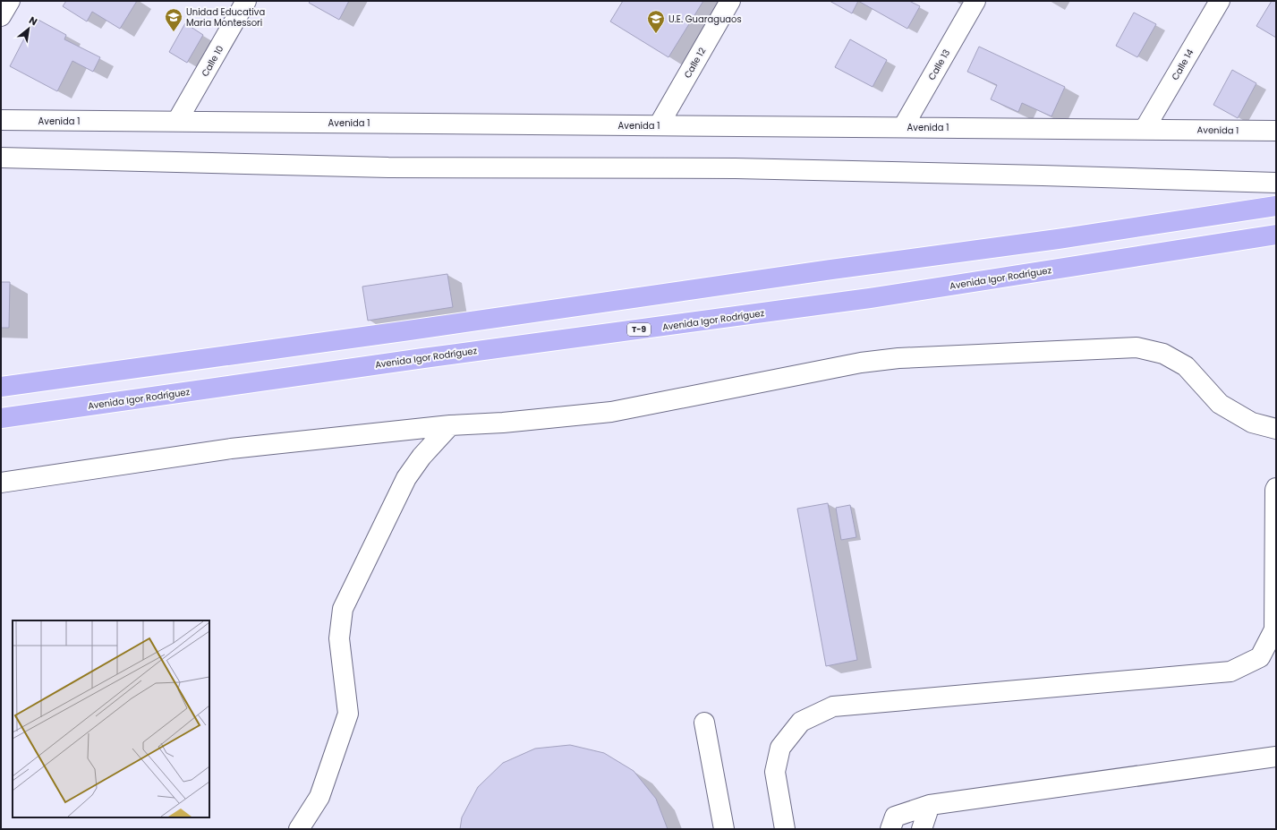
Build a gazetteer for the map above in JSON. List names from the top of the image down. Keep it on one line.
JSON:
{"streets":{"highway":["Avenida Igor Rodríguez","T-9"],"street":["Calle 10","Calle 12","Calle 13","Calle 14","Avenida 1"]},"crossings":[["Calle 10","Avenida 1"],["Calle 12","Avenida 1"],["Calle 13","Avenida 1"],["Calle 14","Avenida 1"]],"places":{"school or university":["Unidad Educativa Maria Montessori","U.E. Guaraguaos"]},"north":"top right"}
